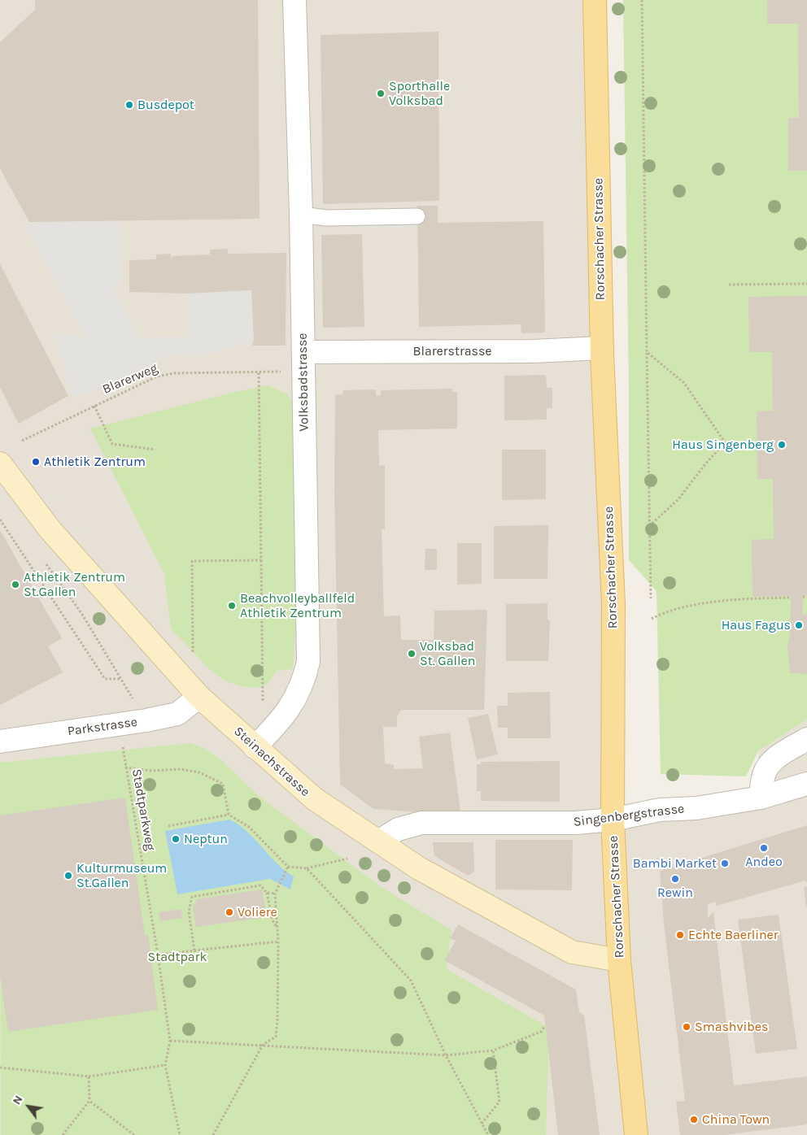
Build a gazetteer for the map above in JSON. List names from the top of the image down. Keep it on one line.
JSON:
{"streets":{"main road":["Rorschacher Strasse","Steinachstrasse"],"street":["Blarerstrasse","Volksbadstrasse","Parkstrasse","Singenbergstrasse"],"path":["Blarerweg","Stadtparkweg"]},"crossings":[["Rorschacher Strasse","Blarerstrasse"],["Rorschacher Strasse","Steinachstrasse"],["Rorschacher Strasse","Singenbergstrasse"],["Blarerstrasse","Blarerweg"],["Blarerstrasse","Volksbadstrasse"],["Blarerweg","Volksbadstrasse"],["Volksbadstrasse","Steinachstrasse"],["Parkstrasse","Steinachstrasse"],["Steinachstrasse","Singenbergstrasse"]],"parks":["Stadtpark"],"places":["Sporthalle Volksbad","Busdepot","Haus Singenberg","Athletik Zentrum","Athletik Zentrum St.Gallen","Beachvolleyballfeld Athletik Zentrum","Haus Fagus","Volksbad St. Gallen","Neptun","Andeo","Bambi Market","Kulturmuseum St.Gallen","Rewin","Voliere","Echte Baerliner","Smashvibes","China Town"],"north":"top left"}
